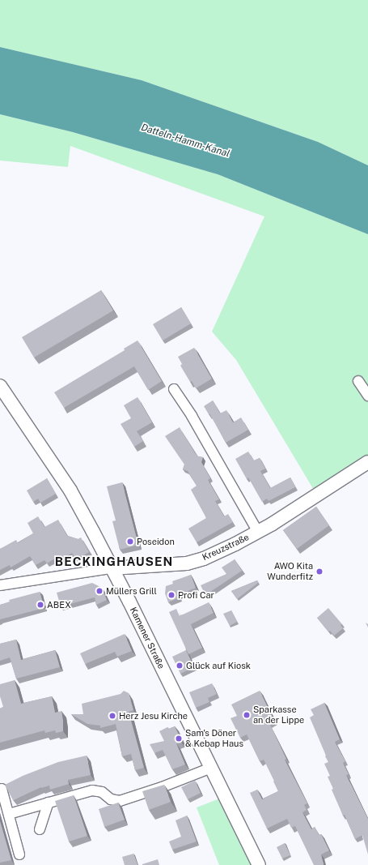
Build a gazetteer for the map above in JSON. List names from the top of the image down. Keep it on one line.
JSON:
{"streets":{"main road":["Kreuzstraße","Kamener Straße"]},"crossings":[["Kreuzstraße","Kamener Straße"]],"districts":["BECKINGHAUSEN"],"water":["Datteln-Hamm-Kanal"],"places":["Poseidon","AWO Kita Wunderfitz","Müllers Grill","Profi Car","ABEX","Glück auf Kiosk","Sparkasse an der Lippe","Herz Jesu Kirche","Sam's Döner & Kebap Haus"]}
